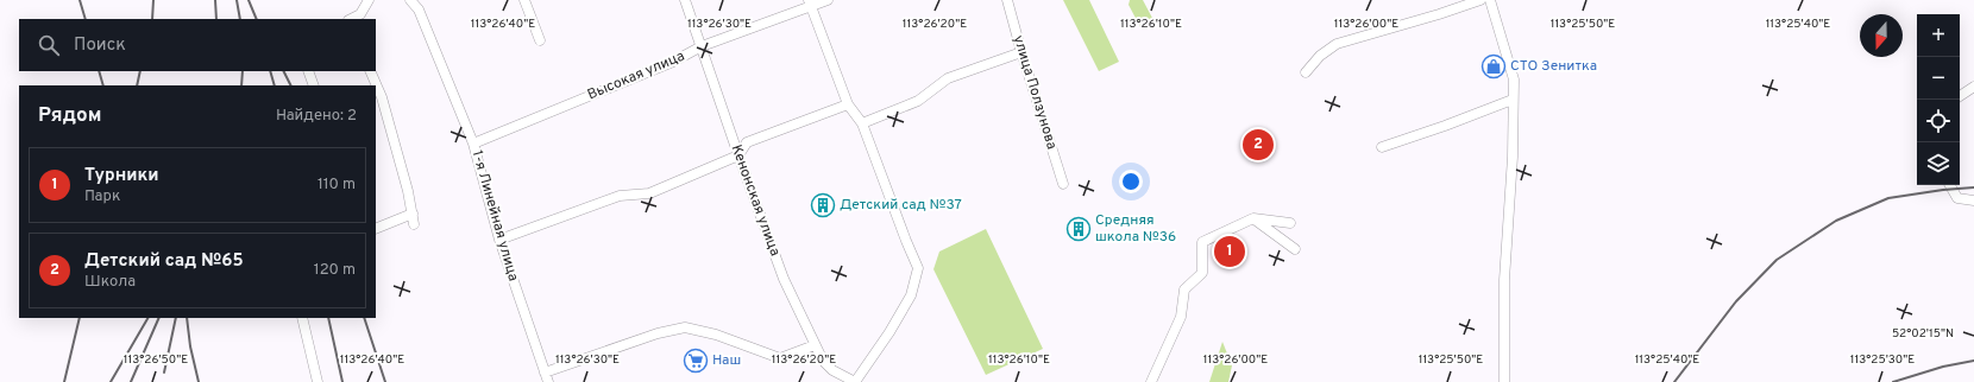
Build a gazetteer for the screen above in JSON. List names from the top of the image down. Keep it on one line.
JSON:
{"streets":{"street":["Высокая улица","улица Ползунова","Кенонская улица","1-я Линейная улица"]},"crossings":[["Высокая улица","Кенонская улица"],["Высокая улица","1-я Линейная улица"]],"places":{"shop":["СТО Зенитка"],"building":["Детский сад №37","Средняя школа №36"],"supermarket":["Наш"]},"north":"bottom","page":{"map_buttons":["+","−"],"search":"Поиск","heading":["Рядом","Найдено: 2"],"pins":["2","1"],"list":[{"mark":"1","name":"Турники","note":"Парк","value":"110 m"},{"mark":"2","name":"Детский сад №65","note":"Школа","value":"120 m"}]},"coordinates":["113°26'40\"E","113°26'30\"E","113°26'20\"E","113°26'10\"E","113°26'00\"E","113°25'50\"E","113°25'40\"E","52°02'15\"N","113°26'50\"E","113°25'30\"E"]}
